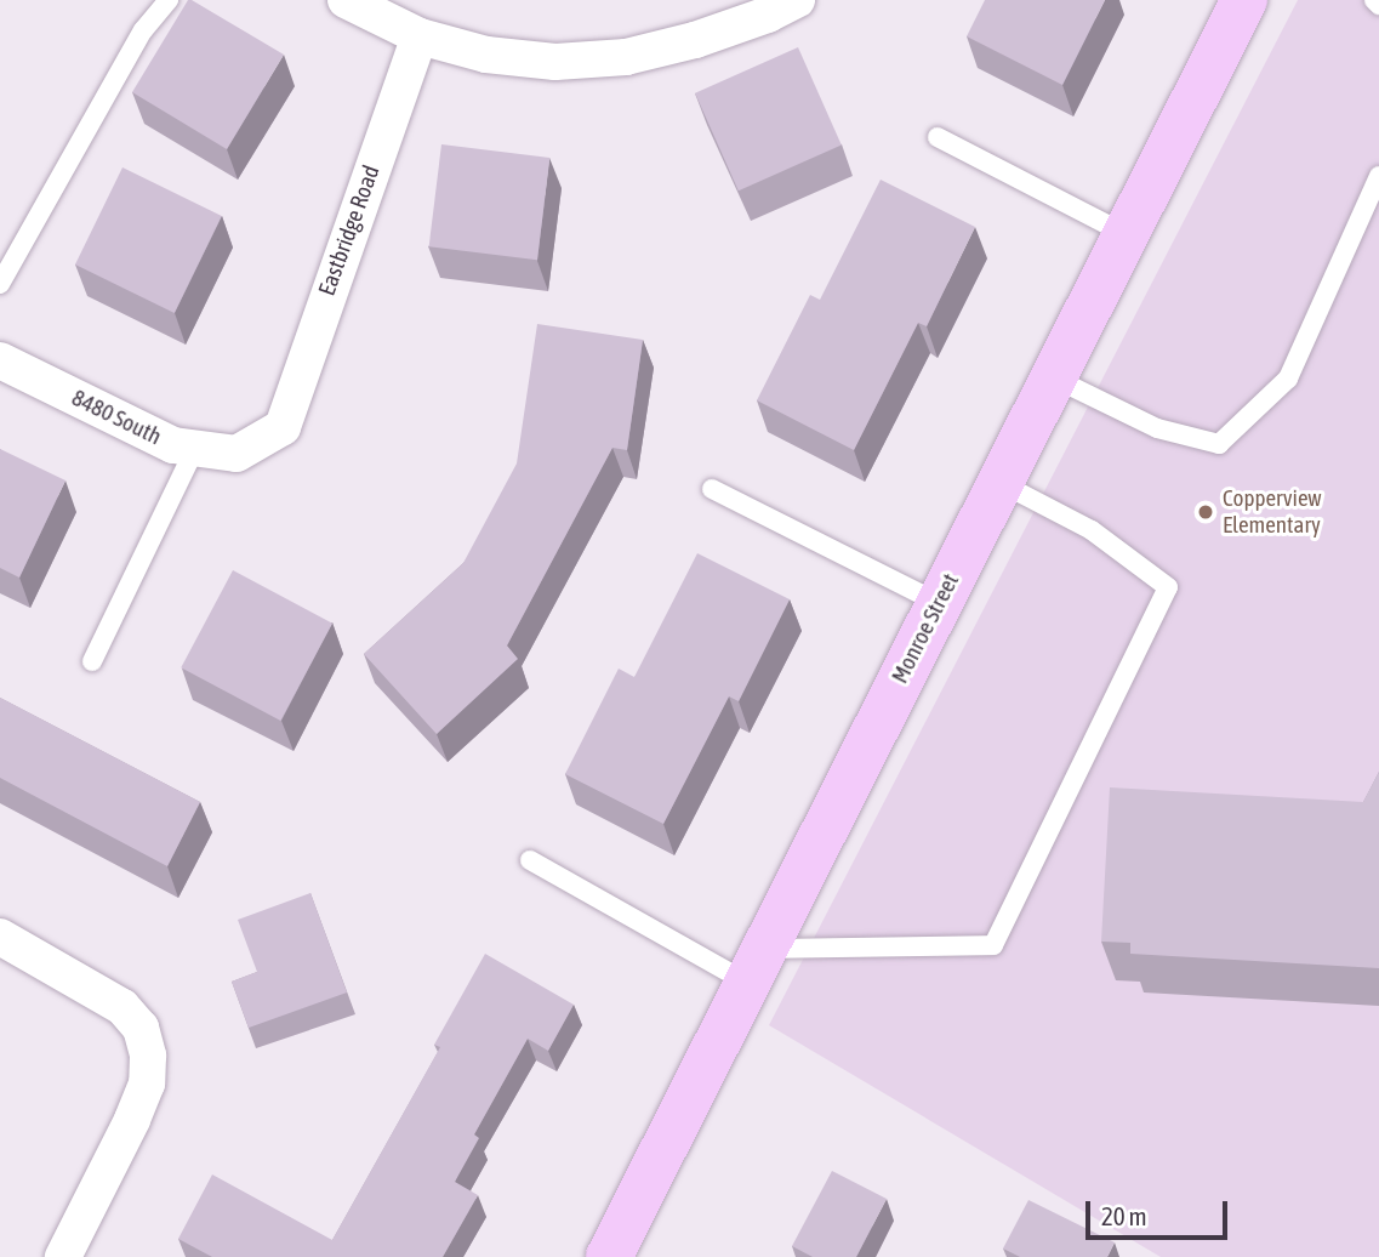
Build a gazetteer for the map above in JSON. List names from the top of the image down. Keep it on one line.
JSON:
{"streets":{"street":["Eastbridge Road","8480 South","Monroe Street"]},"crossings":[["Eastbridge Road","8480 South"]],"places":["Copperview Elementary"],"scale_bar":"20 m"}
